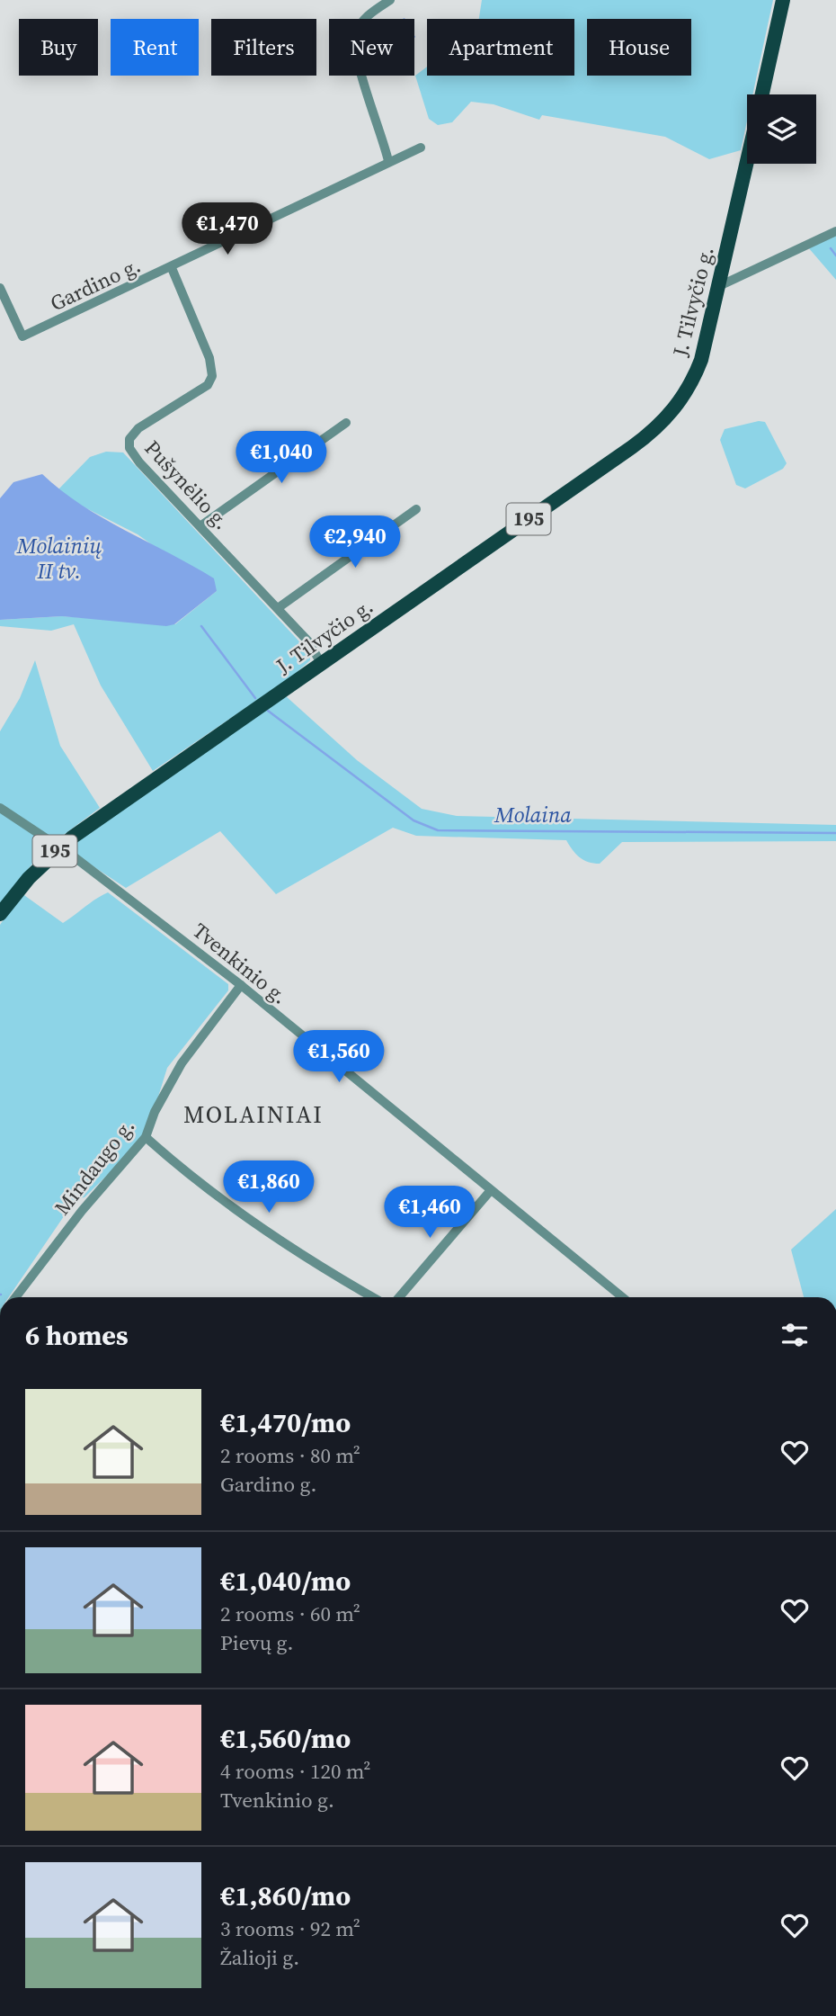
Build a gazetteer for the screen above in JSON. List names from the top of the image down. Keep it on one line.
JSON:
{"streets":{"main road":["J. Tilvyčio g.","195"],"street":["Gardino g.","Pušynėlio g.","Tvenkinio g.","Mindaugo g."]},"crossings":[["Gardino g.","Pušynėlio g."],["J. Tilvyčio g.","Pušynėlio g."],["J. Tilvyčio g.","Tvenkinio g."],["Tvenkinio g.","Mindaugo g."]],"districts":["MOLAINIAI"],"water":["Molainių II tv.","Molaina"],"page":{"chip":["Buy","Rent","Filters","New","Apartment","House"],"price":["€1,470","€1,040","€2,940","€1,560","€1,860","€1,460"],"heading":"6 homes","list":[{"name":"€1,470/mo","note":"2 rooms · 80 m² · Gardino g."},{"name":"€1,040/mo","note":"2 rooms · 60 m² · Pievų g."},{"name":"€1,560/mo","note":"4 rooms · 120 m² · Tvenkinio g."},{"name":"€1,860/mo","note":"3 rooms · 92 m² · Žalioji g."}]}}
